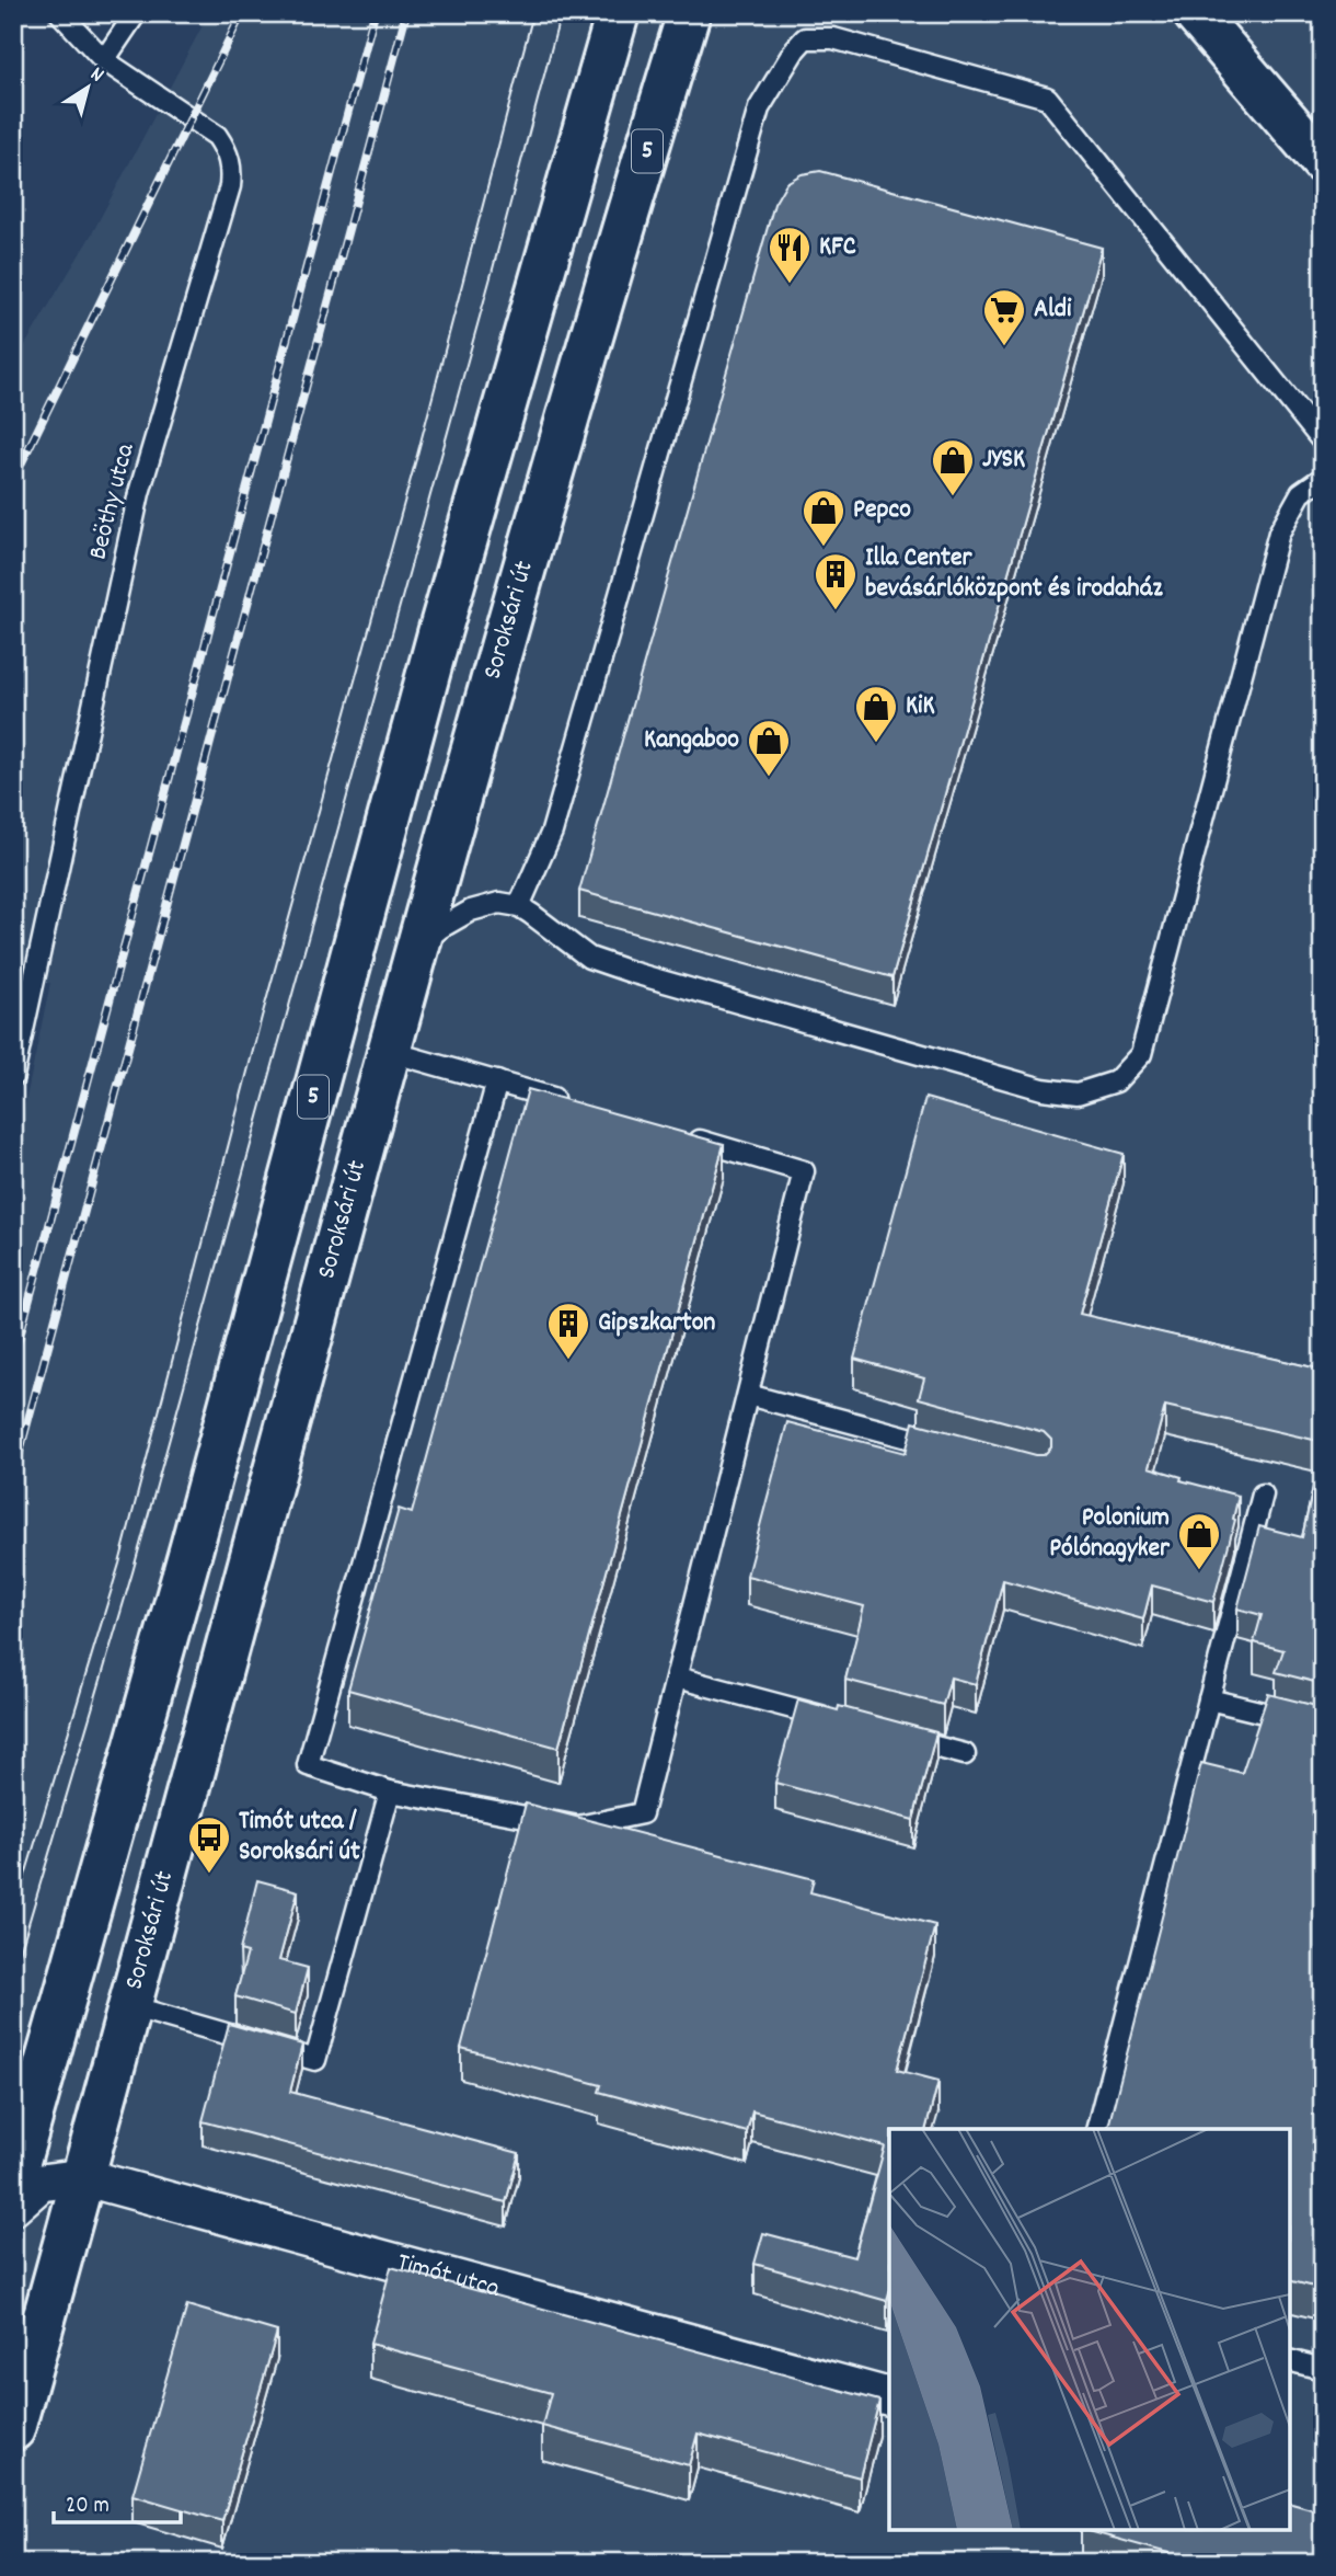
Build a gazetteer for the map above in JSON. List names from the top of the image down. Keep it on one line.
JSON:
{"streets":{"main road":["5","Soroksári út"],"street":["Timót utca"],"lane":["Beöthy utca"]},"crossings":[["Soroksári út","Timót utca"]],"places":{"restaurant":["KFC"],"supermarket":["Aldi"],"shop":["JYSK","Pepco","KiK","Kangaboo","Polonium Pólónagyker"],"building":["Illa Center bevásárlóközpont és irodaház","Gipszkarton"],"bus stop":["Timót utca / Soroksári út"]},"scale_bar":"20 m","north":"top right"}
